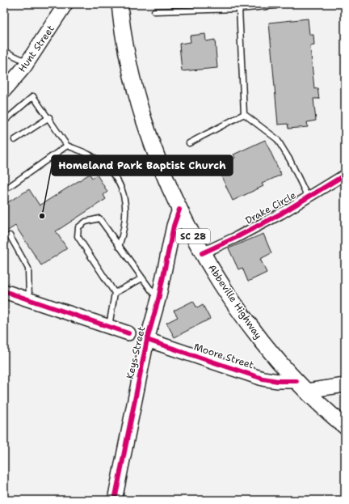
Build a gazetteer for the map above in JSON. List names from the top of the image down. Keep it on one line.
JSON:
{"streets":{"main road":["SC 28","Abbeville Highway"],"street":["Hunt Street","Drake Circle","Keys Street","Moore Street"]},"crossings":[["Drake Circle","Abbeville Highway"],["Abbeville Highway","Keys Street"],["Abbeville Highway","Moore Street"],["Keys Street","Moore Street"]],"places":["Homeland Park Baptist Church"]}
